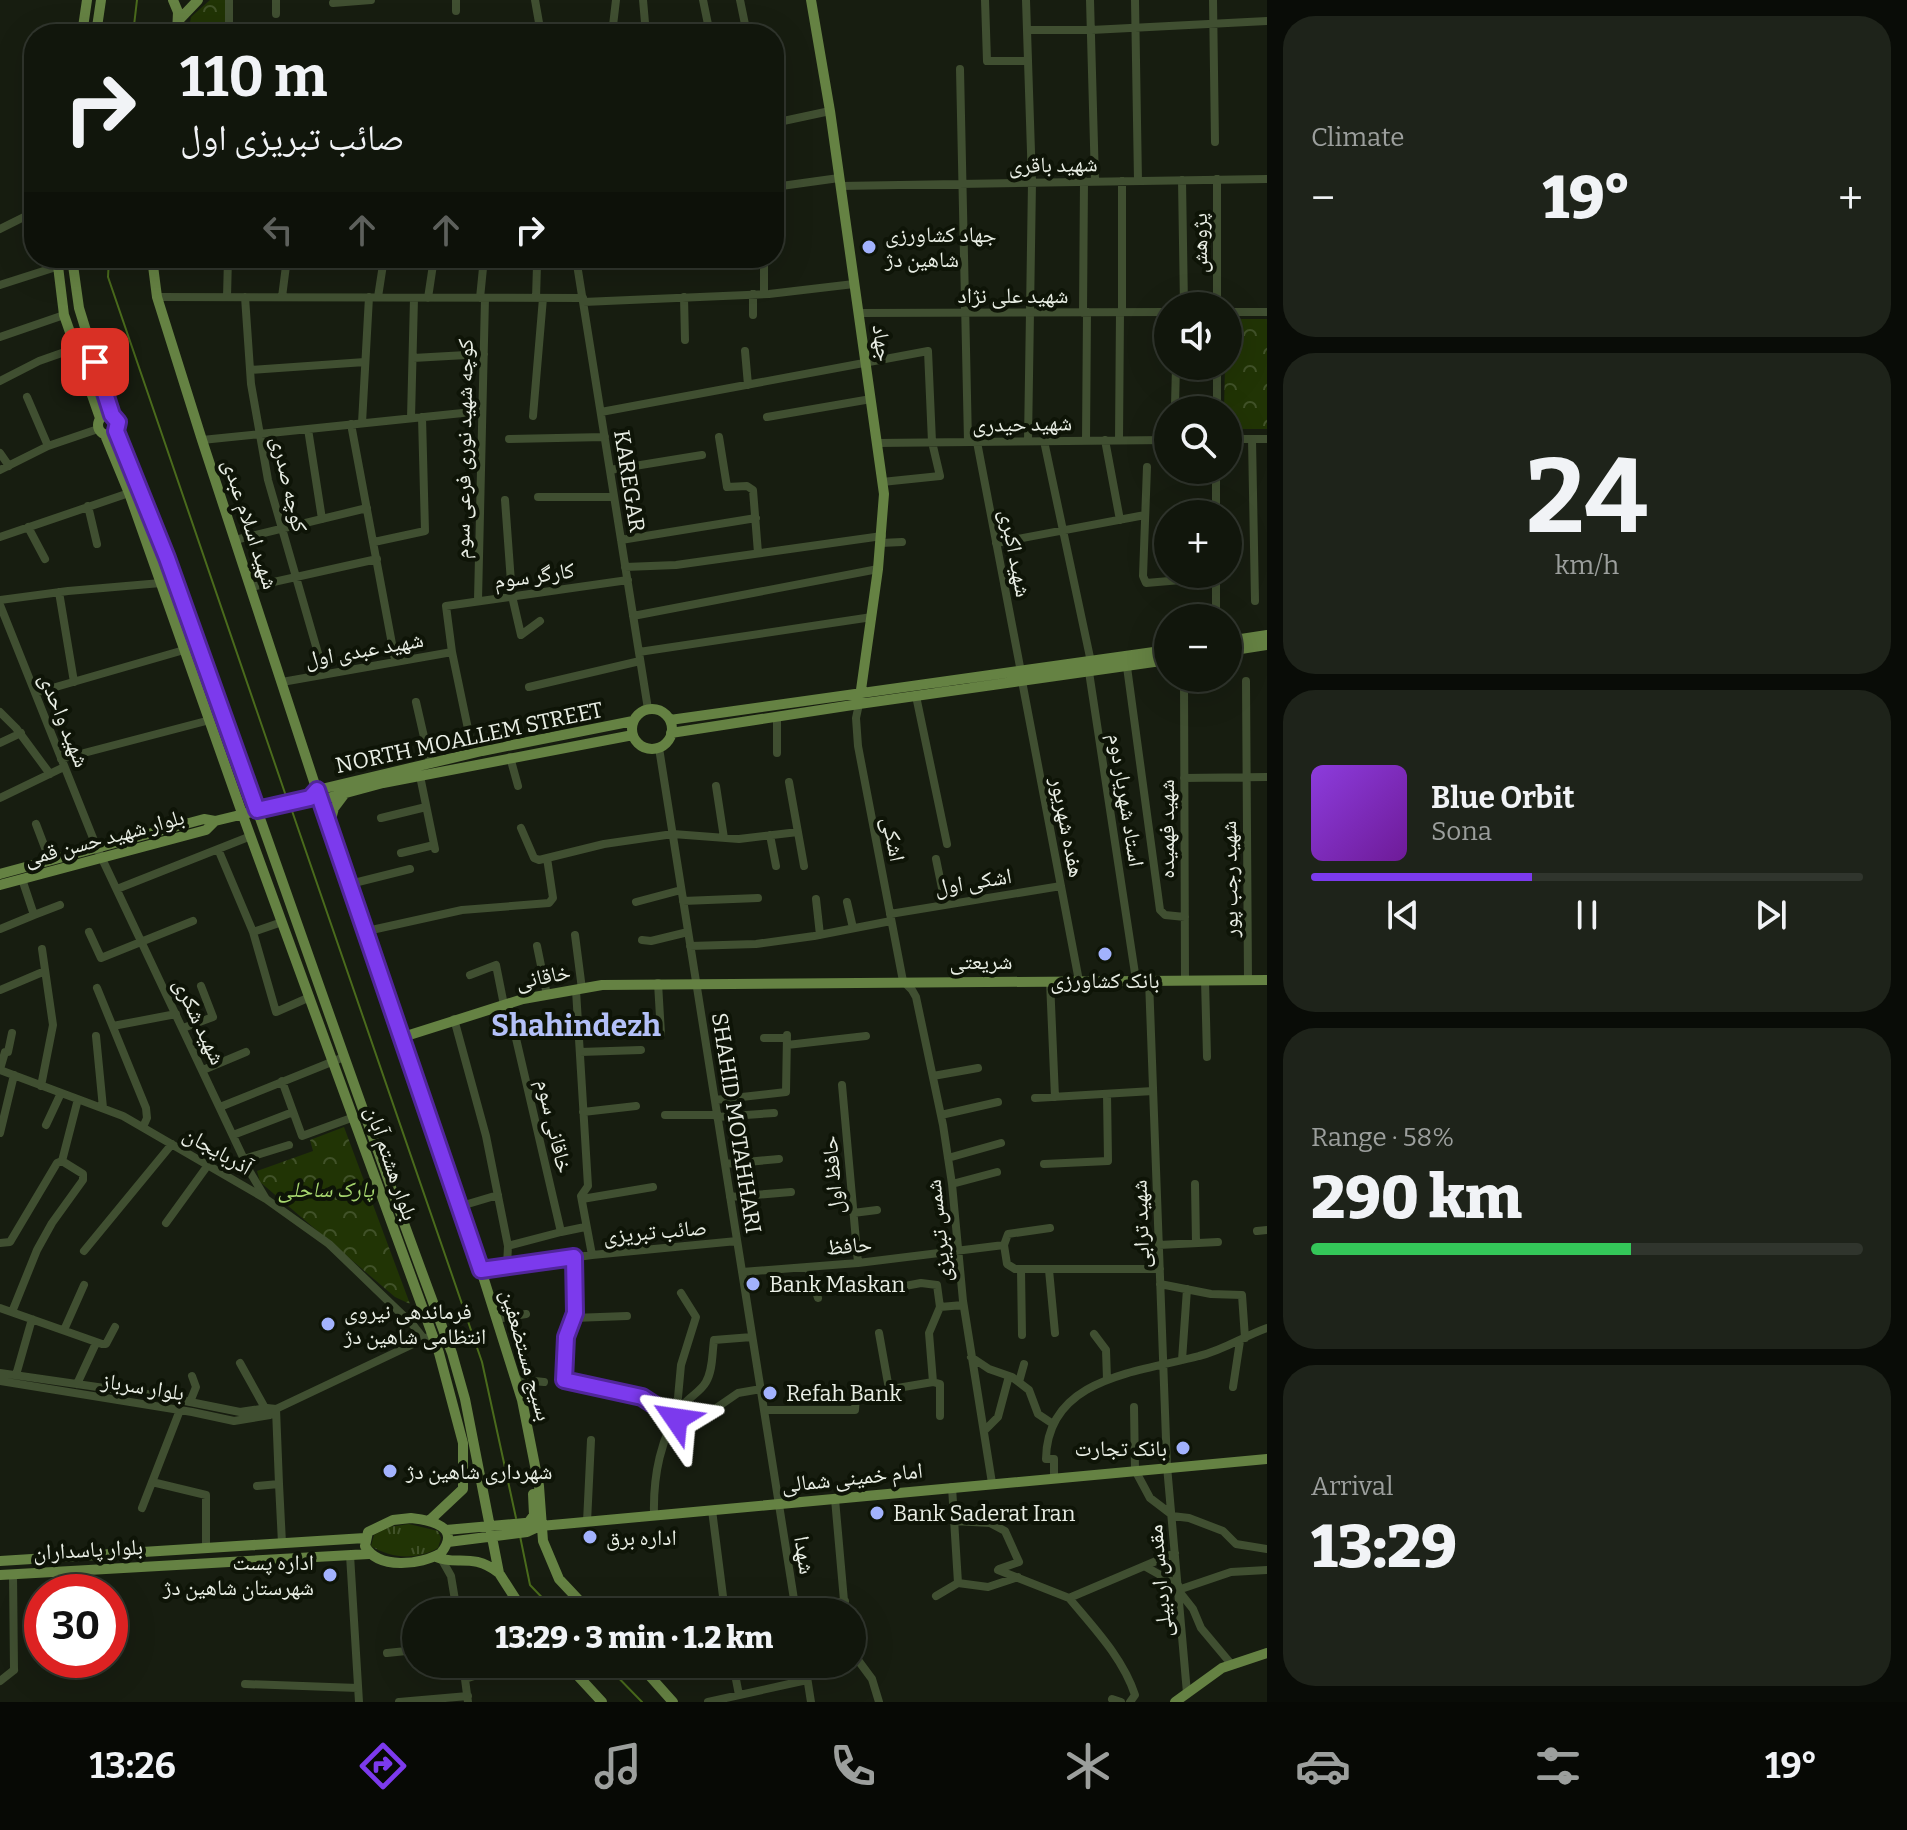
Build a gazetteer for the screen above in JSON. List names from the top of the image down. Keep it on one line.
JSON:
{"streets":{"main road":["جهاد","شهید اسلام عبدی","NORTH MOALLEM STREET","بلوار شهید حسن قمی","شریعتی","خاقانی","بلوار هشتم آبان","بسیج مستضعفین","امام خمینی شمالی","بلوار پاسداران"],"street":["شهید باقری","پژوهش","شهید علی نژاد","شهید حیدری","کوچه شهید نوری فرعی سوم","KAREGAR","کوچه صدری","شهید اکبری","کارگر سوم","شهید عبدی اول","شهید واحدی","استاد شهریار دوم","هفده شهریور","شهید فهمیده","اشکی","شهید رجب پور","اشکی اول","شهید شکری","SHAHID MOTAHHARI","خاقانی سوم","آذربایجان","حافظ اول","شهید ترابی","صائب تبریزی","شمس تبریزی","حافظ","بلوار سرباز","شهدا","مقدس اردبیلی"]},"crossings":[["شهید باقری","پژوهش"],["شهید باقری","جهاد"],["شهید باقری","شهید اکبری"],["شهید علی نژاد","جهاد"],["شهید علی نژاد","شهید اکبری"],["جهاد","شهید حیدری"],["جهاد","اشکی"],["شهید حیدری","شهید اکبری"],["شهید حیدری","استاد شهریار دوم"],["کوچه شهید نوری فرعی سوم","کارگر سوم"],["KAREGAR","کارگر سوم"],["KAREGAR","NORTH MOALLEM STREET"],["KAREGAR","SHAHID MOTAHHARI"],["کوچه صدری","شهید عبدی اول"],["شهید اسلام عبدی","شهید عبدی اول"],["شهید اسلام عبدی","NORTH MOALLEM STREET"],["شهید اسلام عبدی","بلوار شهید حسن قمی"],["شهید اسلام عبدی","بسیج مستضعفین"],["شهید اکبری","هفده شهریور"],["کارگر سوم","شهید عبدی اول"],["شهید واحدی","بلوار شهید حسن قمی"],["شهید واحدی","شهید شکری"],["NORTH MOALLEM STREET","بلوار شهید حسن قمی"],["NORTH MOALLEM STREET","SHAHID MOTAHHARI"],["NORTH MOALLEM STREET","بسیج مستضعفین"],["استاد شهریار دوم","شریعتی"],["هفده شهریور","اشکی اول"],["هفده شهریور","شریعتی"],["شهید فهمیده","شریعتی"],["بلوار شهید حسن قمی","شهید شکری"],["بلوار شهید حسن قمی","بلوار هشتم آبان"],["بلوار شهید حسن قمی","بسیج مستضعفین"],["اشکی","اشکی اول"],["اشکی","شریعتی"],["اشکی","شمس تبریزی"],["شهید رجب پور","شریعتی"],["اشکی اول","SHAHID MOTAHHARI"],["شریعتی","خاقانی"],["شریعتی","SHAHID MOTAHHARI"],["شریعتی","شهید ترابی"],["شریعتی","شمس تبریزی"],["خاقانی","SHAHID MOTAHHARI"],["خاقانی","خاقانی سوم"],["خاقانی","بسیج مستضعفین"],["شهید شکری","آذربایجان"],["SHAHID MOTAHHARI","صائب تبریزی"],["SHAHID MOTAHHARI","حافظ"],["SHAHID MOTAHHARI","امام خمینی شمالی"],["SHAHID MOTAHHARI","شهدا"],["آذربایجان","بلوار هشتم آبان"],["آذربایجان","بلوار سرباز"],["بلوار هشتم آبان","بلوار سرباز"],["بلوار هشتم آبان","امام خمینی شمالی"],["بلوار هشتم آبان","بلوار پاسداران"],["حافظ اول","حافظ"],["شهید ترابی","امام خمینی شمالی"],["شهید ترابی","مقدس اردبیلی"],["صائب تبریزی","بسیج مستضعفین"],["شمس تبریزی","حافظ"],["شمس تبریزی","امام خمینی شمالی"],["بسیج مستضعفین","امام خمینی شمالی"],["امام خمینی شمالی","شهدا"],["امام خمینی شمالی","مقدس اردبیلی"]],"districts":["Shahindezh"],"parks":["پارک ساحلی"],"places":["جهاد کشاورزى شاهین دژ","بانک کشاورزی","Bank Maskan","فرماندهی نیروی انتظامی شاهین دژ","Refah Bank","بانک تجارت","شهرداری شاهین دژ","Bank Saderat Iran","اداره برق","اداره پست شهرستان شاهین دژ"],"page":{"tile":["Climate",["24","km/h"],["Range · 58%","290 km"],["Arrival","13:29"]],"turn":["110 m","صائب تبریزی اول"],"heat":["−","19°","+"],"map_buttons":["+","−"],"song":["Blue Orbit","Sona"],"limit":"30","trip":"13:29 · 3 min · 1.2 km","tabs":["13:26","19°"]}}
